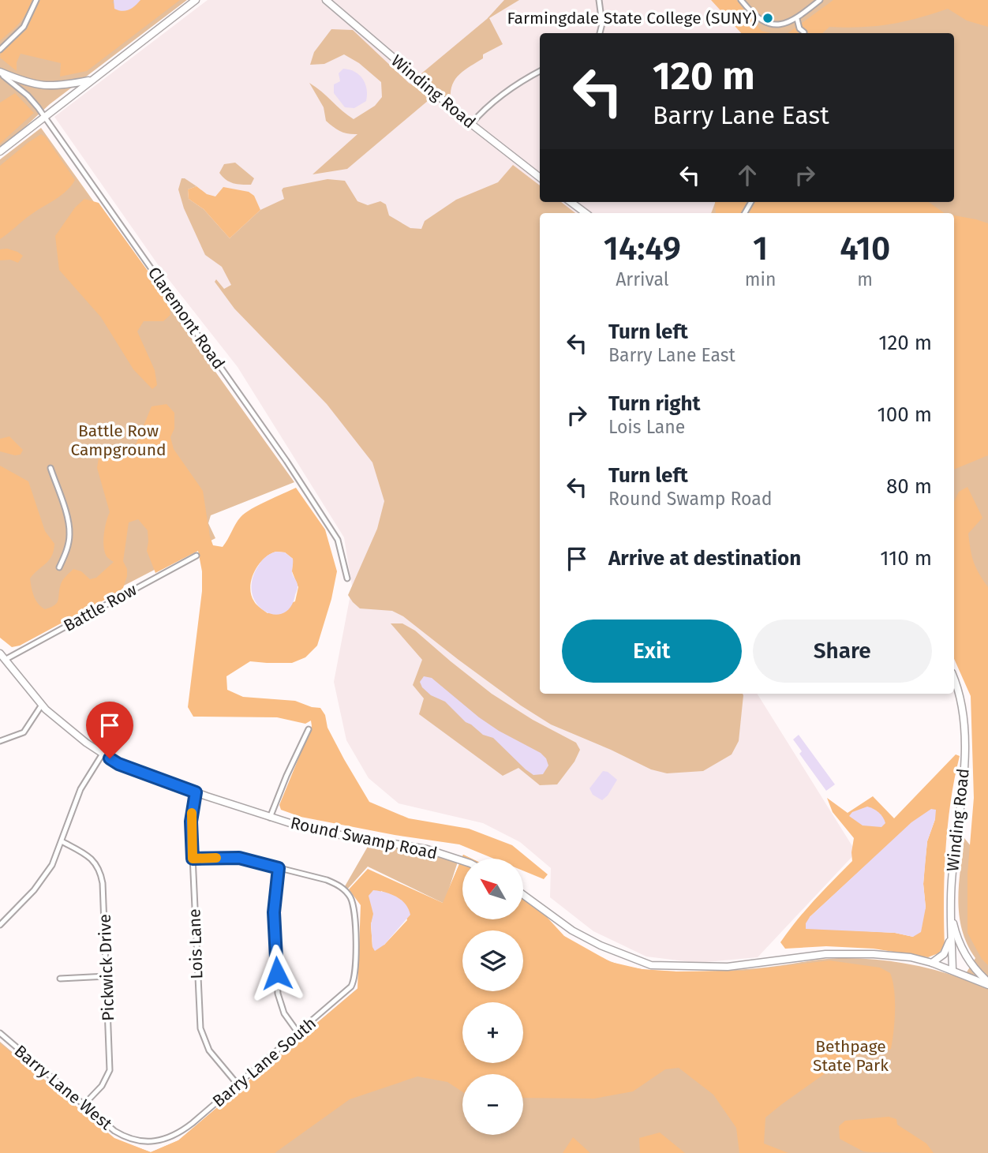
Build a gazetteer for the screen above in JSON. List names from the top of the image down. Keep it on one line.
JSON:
{"streets":{"main road":["Winding Road","Round Swamp Road"],"street":["Claremont Road","Battle Row","Lois Lane","Pickwick Drive","Barry Lane South","Barry Lane West"]},"crossings":[["Battle Row","Round Swamp Road"],["Round Swamp Road","Lois Lane"],["Lois Lane","Barry Lane South"],["Pickwick Drive","Barry Lane West"],["Barry Lane South","Barry Lane West"]],"parks":["Battle Row Campground","Bethpage State Park"],"places":["Farmingdale State College (SUNY)"],"north":"top left","page":{"turn":["120 m","Barry Lane East"],"eta":["14:49","Arrival","1","min","410","m"],"list":[{"name":"Turn left","note":"Barry Lane East","value":"120 m"},{"name":"Turn right","note":"Lois Lane","value":"100 m"},{"name":"Turn left","note":"Round Swamp Road","value":"80 m"},{"name":"Arrive at destination","value":"110 m"}],"buttons":["Exit","Share"],"map_buttons":["+","−"]}}
